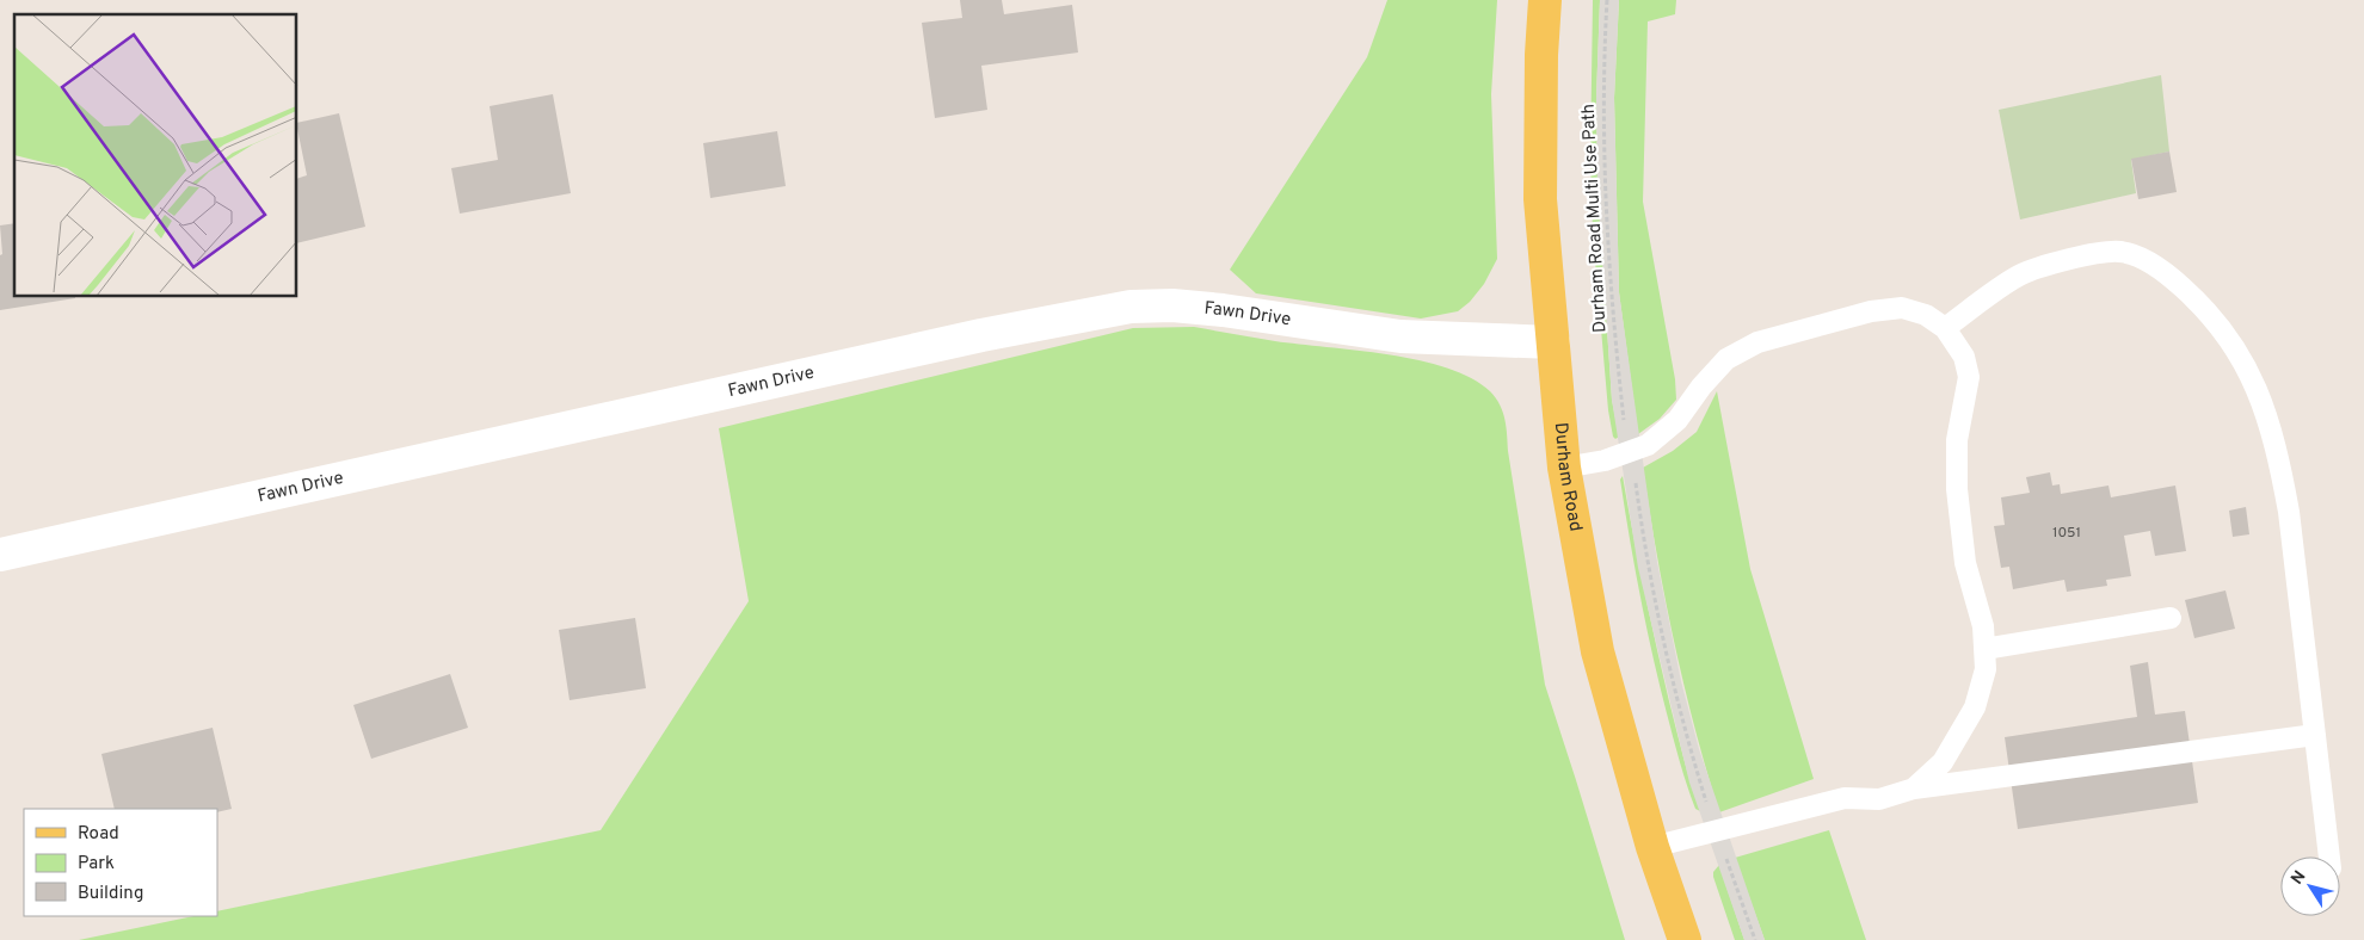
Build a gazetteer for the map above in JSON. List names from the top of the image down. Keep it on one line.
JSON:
{"streets":{"main road":["Durham Road"],"street":["Fawn Drive"],"path":["Durham Road Multi Use Path"]},"crossings":[["Fawn Drive","Durham Road"]],"house_numbers":["1051"],"legend":["Road","Park","Building"],"north":"top left"}
